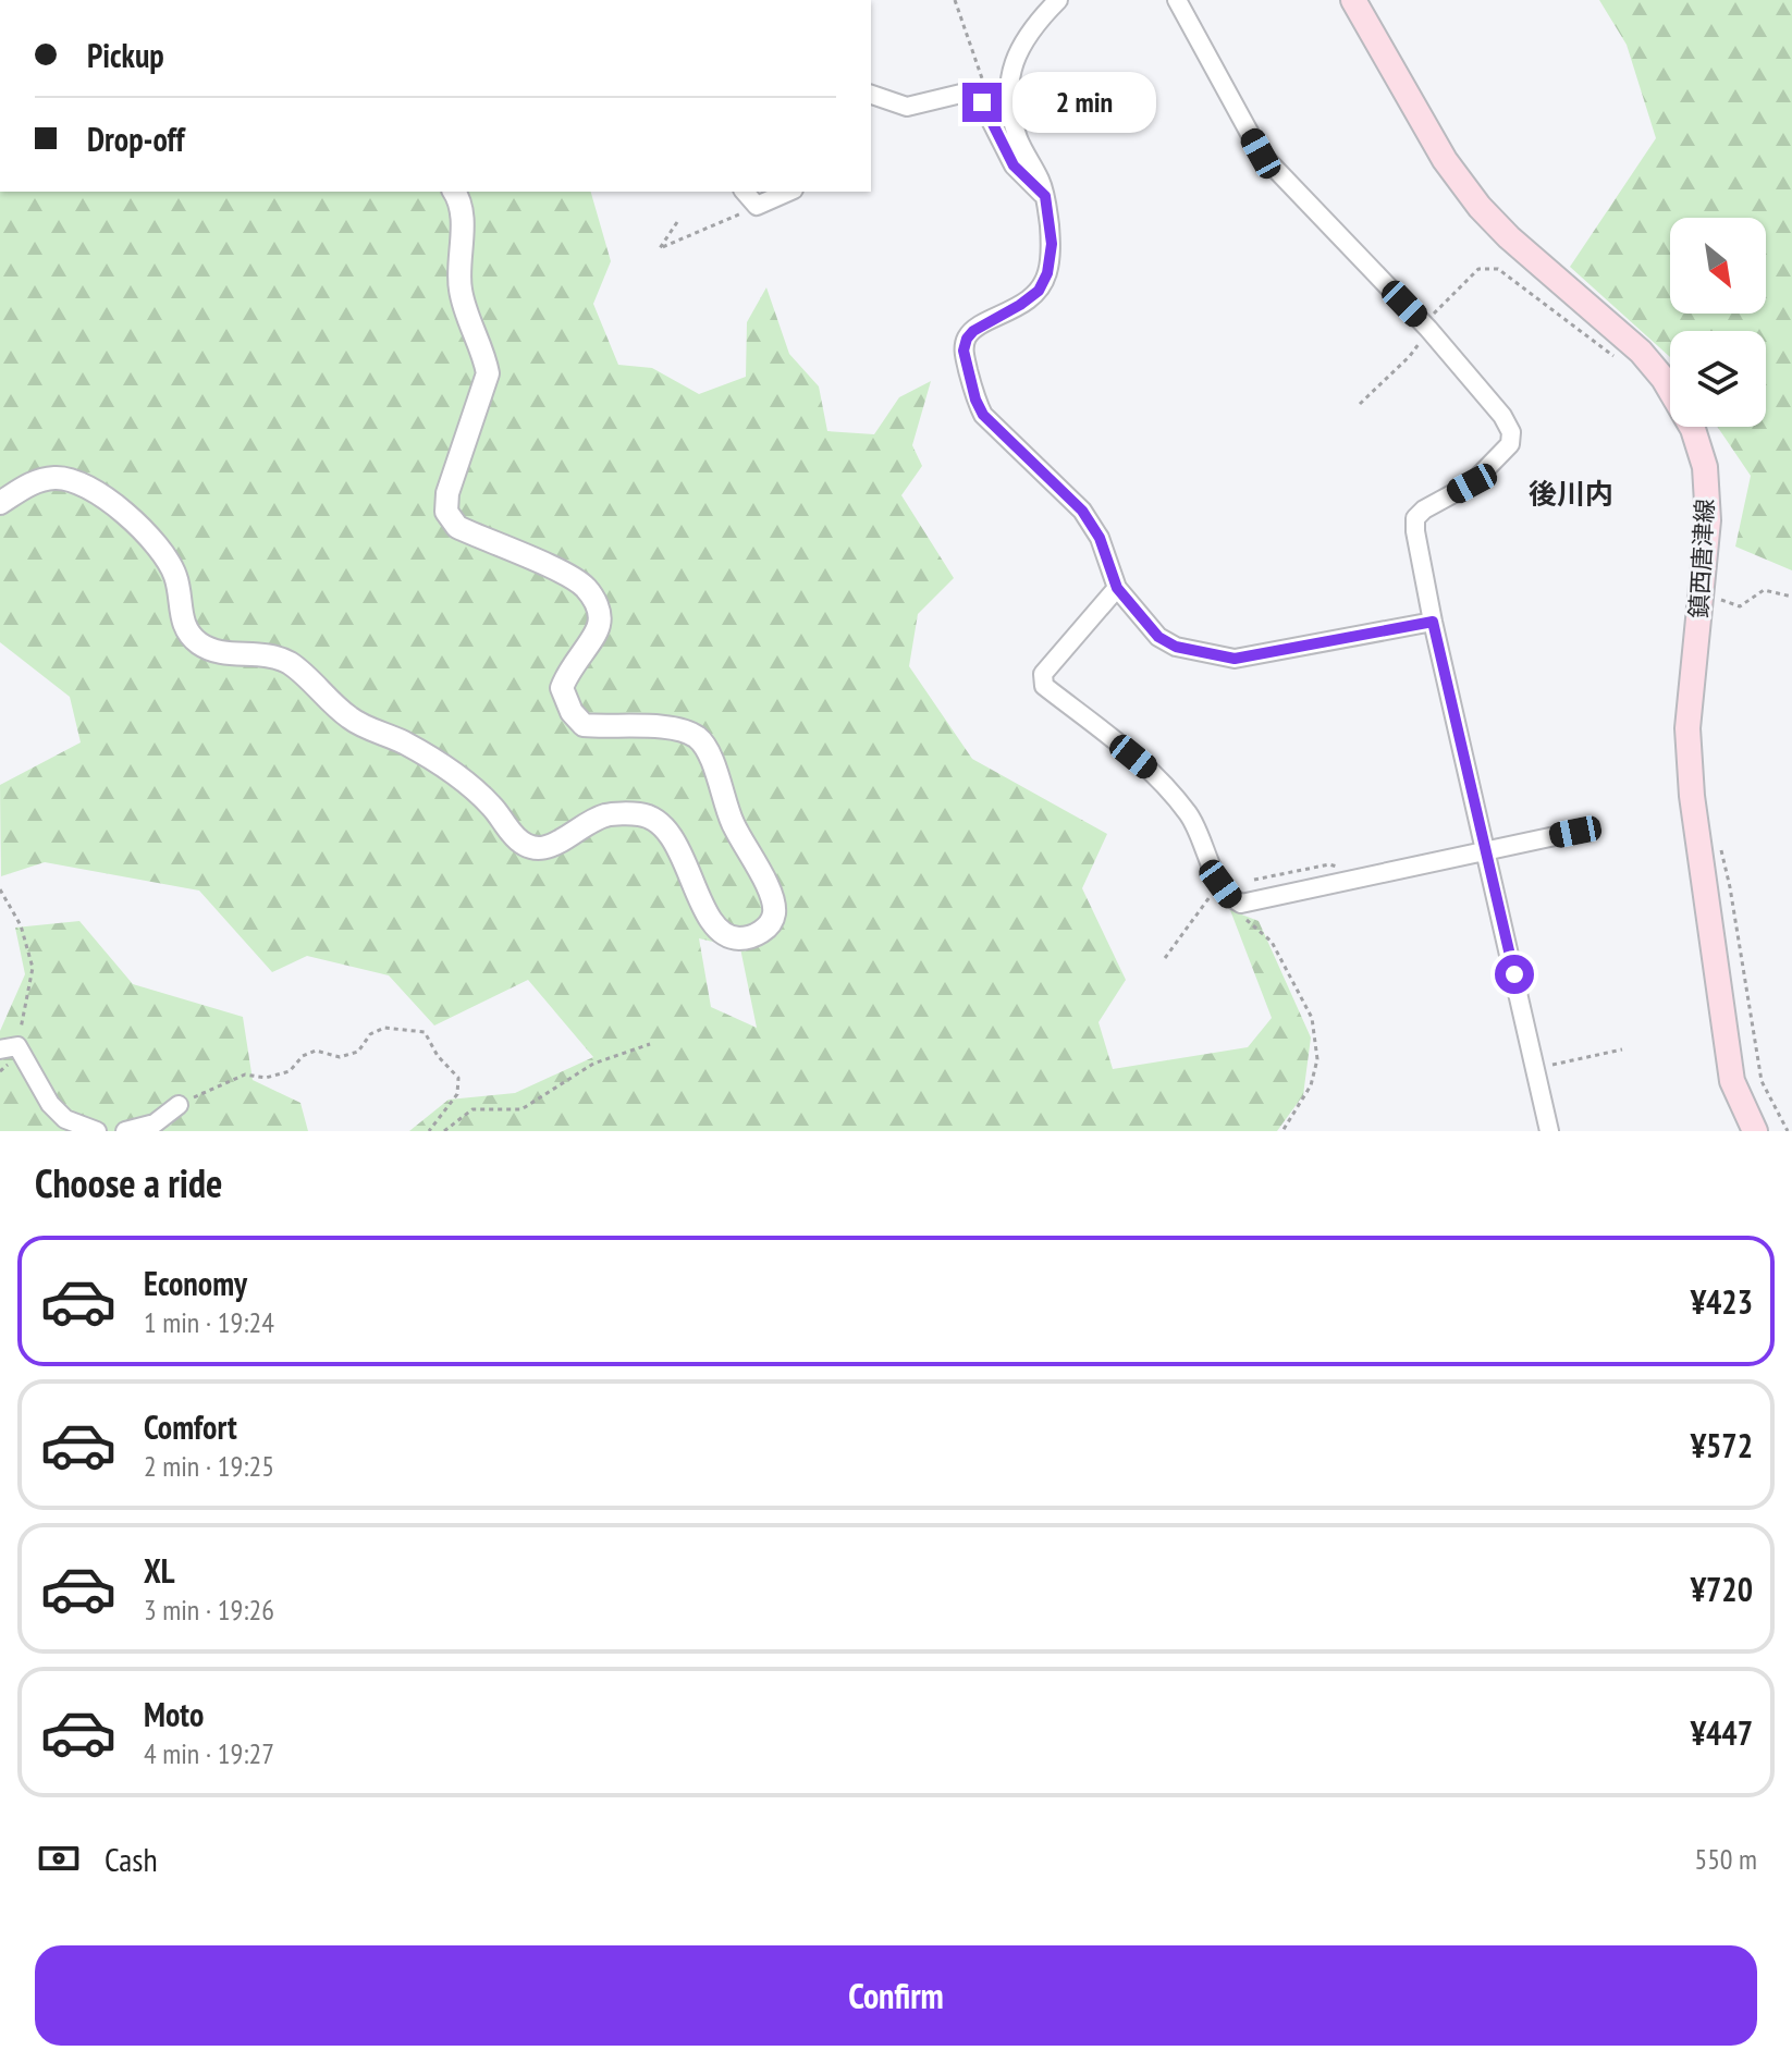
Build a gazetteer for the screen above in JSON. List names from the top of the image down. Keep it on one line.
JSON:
{"streets":{"main road":["鎮西唐津線"]},"districts":["後川内"],"north":"bottom right","page":{"banner":["Pickup","Drop-off"],"bubble":"2 min","heading":"Choose a ride","list":[{"name":"Economy","note":"1 min · 19:24","value":"¥423"},{"name":"Comfort","note":"2 min · 19:25","value":"¥572"},{"name":"XL","note":"3 min · 19:26","value":"¥720"},{"name":"Moto","note":"4 min · 19:27","value":"¥447"}],"pay":["Cash","550 m"],"buttons":"Confirm"}}
